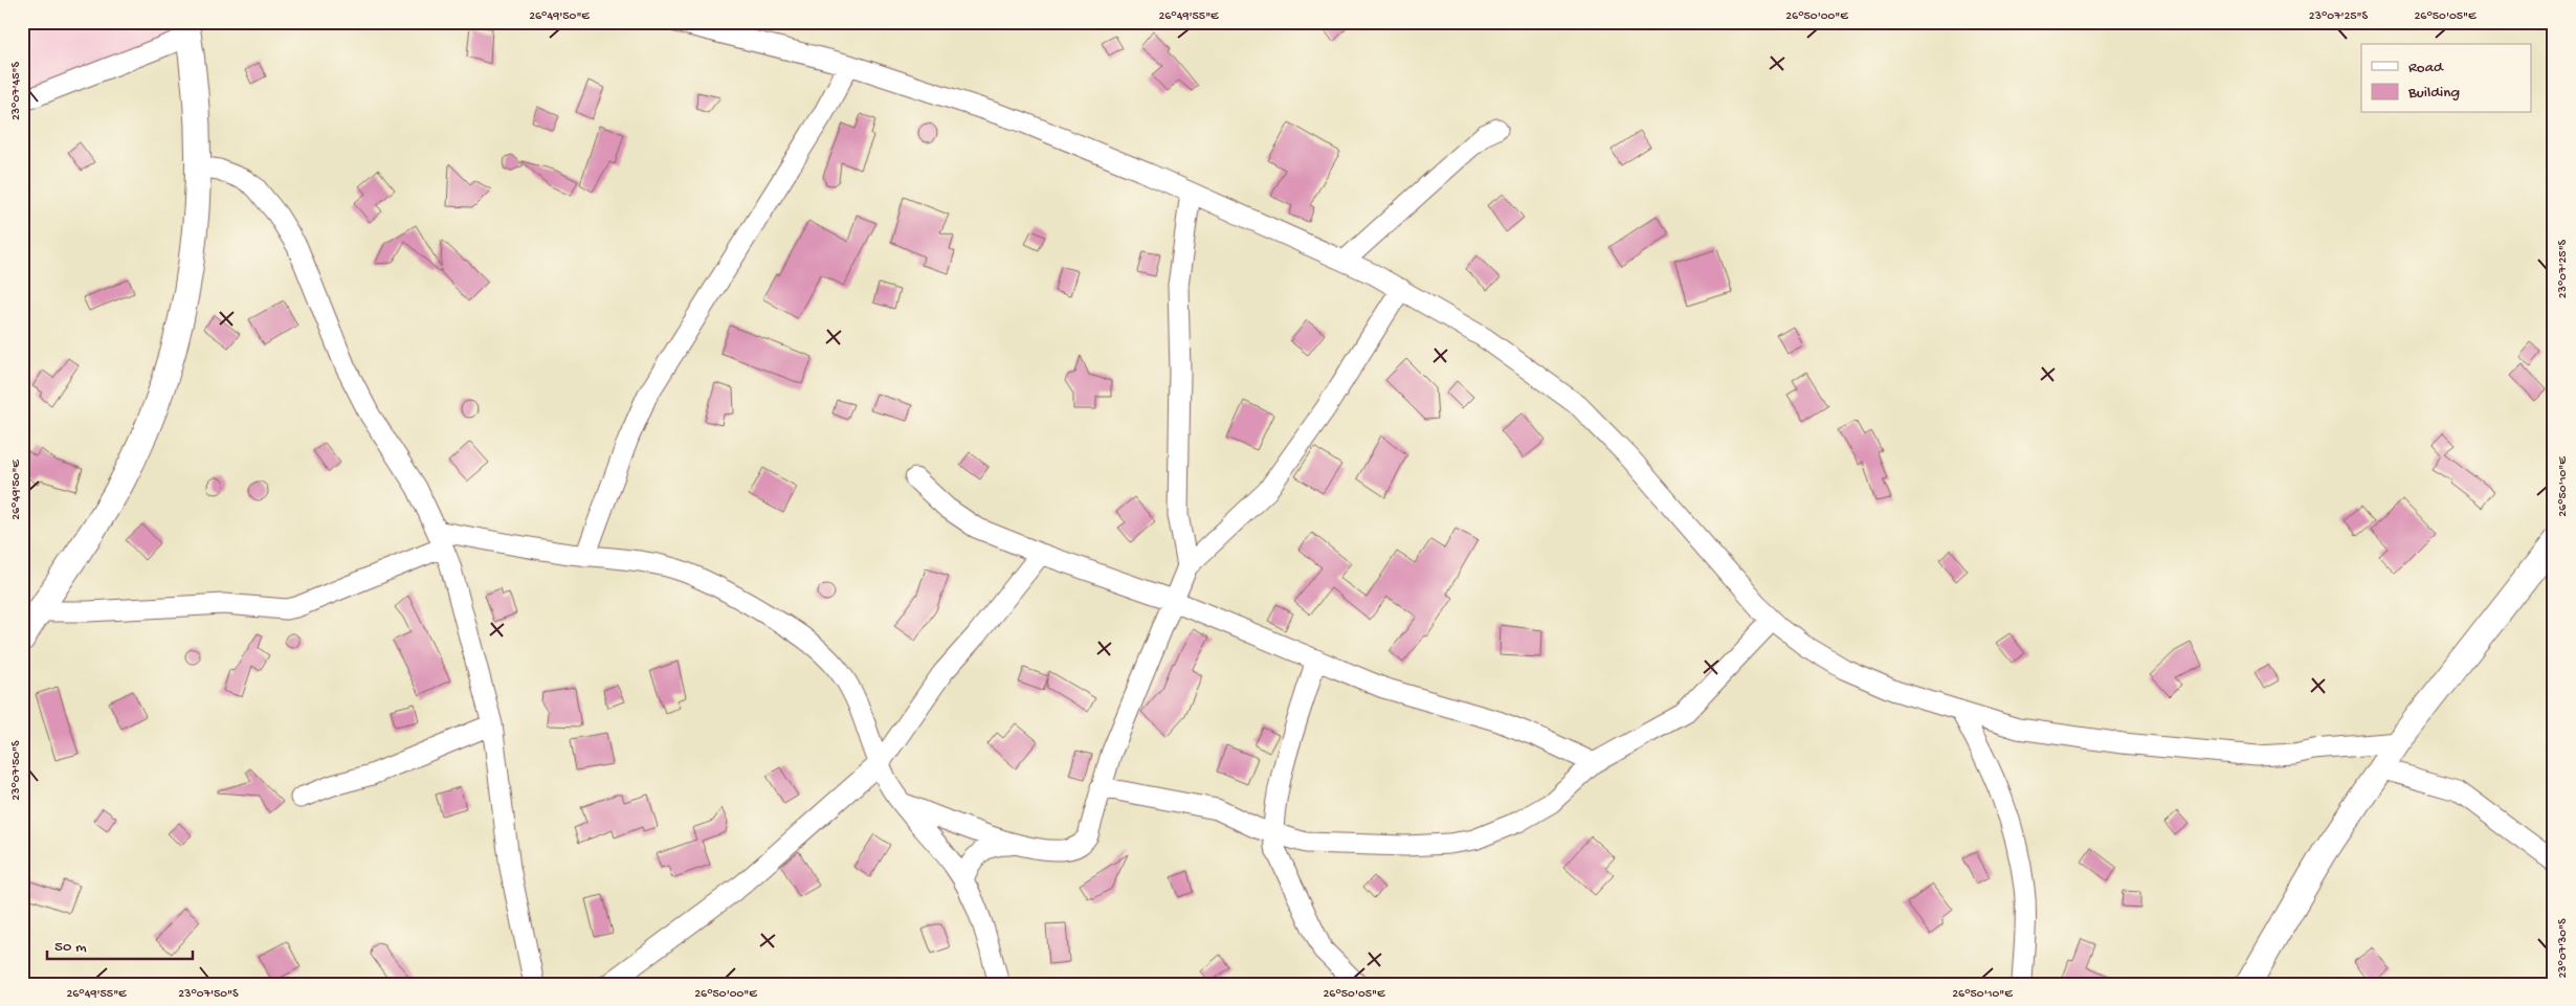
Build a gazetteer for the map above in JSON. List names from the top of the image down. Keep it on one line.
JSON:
{"legend":["Road","Building"],"scale_bar":"50 m","coordinates":["26°49'50\"E","26°49'55\"E","26°50'00\"E","23°07'25\"S","26°50'05\"E","23°07'45\"S","26°50'10\"E","23°07'50\"S","23°07'30\"S"]}
